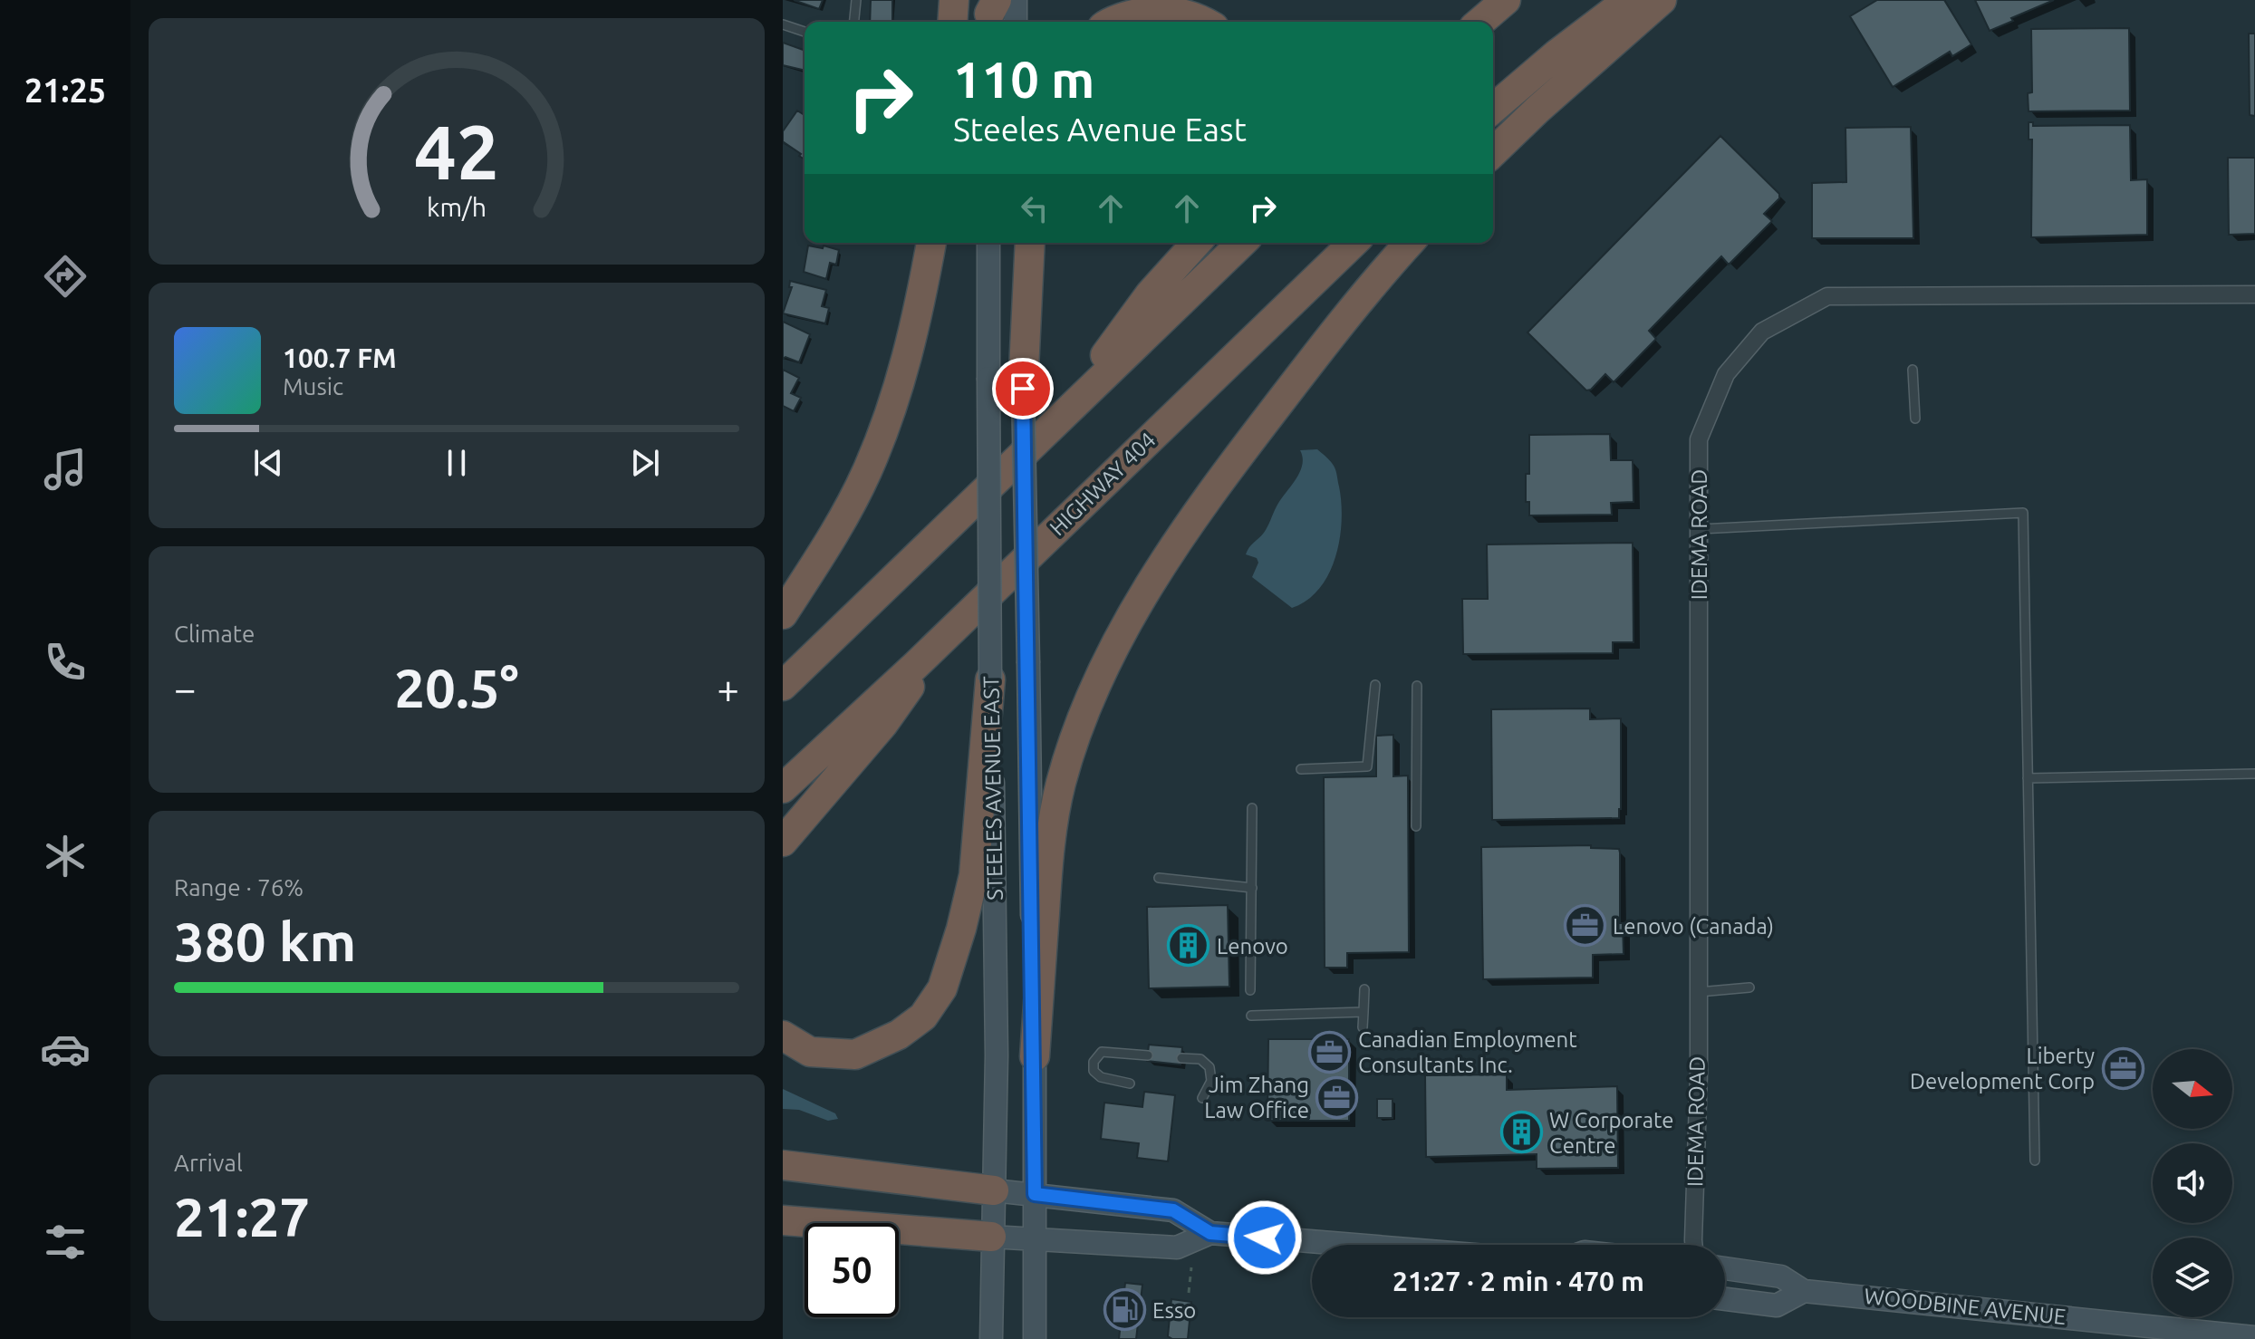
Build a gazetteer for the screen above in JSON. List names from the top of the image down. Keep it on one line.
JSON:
{"streets":{"highway":["HIGHWAY 404"],"main road":["STEELES AVENUE EAST","WOODBINE AVENUE"],"street":["IDEMA ROAD"]},"places":{"office":["Lenovo (Canada)","Canadian Employment Consultants Inc.","Liberty Development Corp","Jim Zhang Law Office"],"building":["Lenovo","W Corporate Centre"],"fuel station":["Esso"]},"north":"right","page":{"tabs":"21:25","turn":["110 m","Steeles Avenue East"],"song":["100.7 FM","Music"],"tile":["Climate",["Range · 76%","380 km"],["Arrival","21:27"]],"heat":["−","20.5°","+"],"limit":"50","trip":"21:27 · 2 min · 470 m","gauge":["42","km/h"]}}
